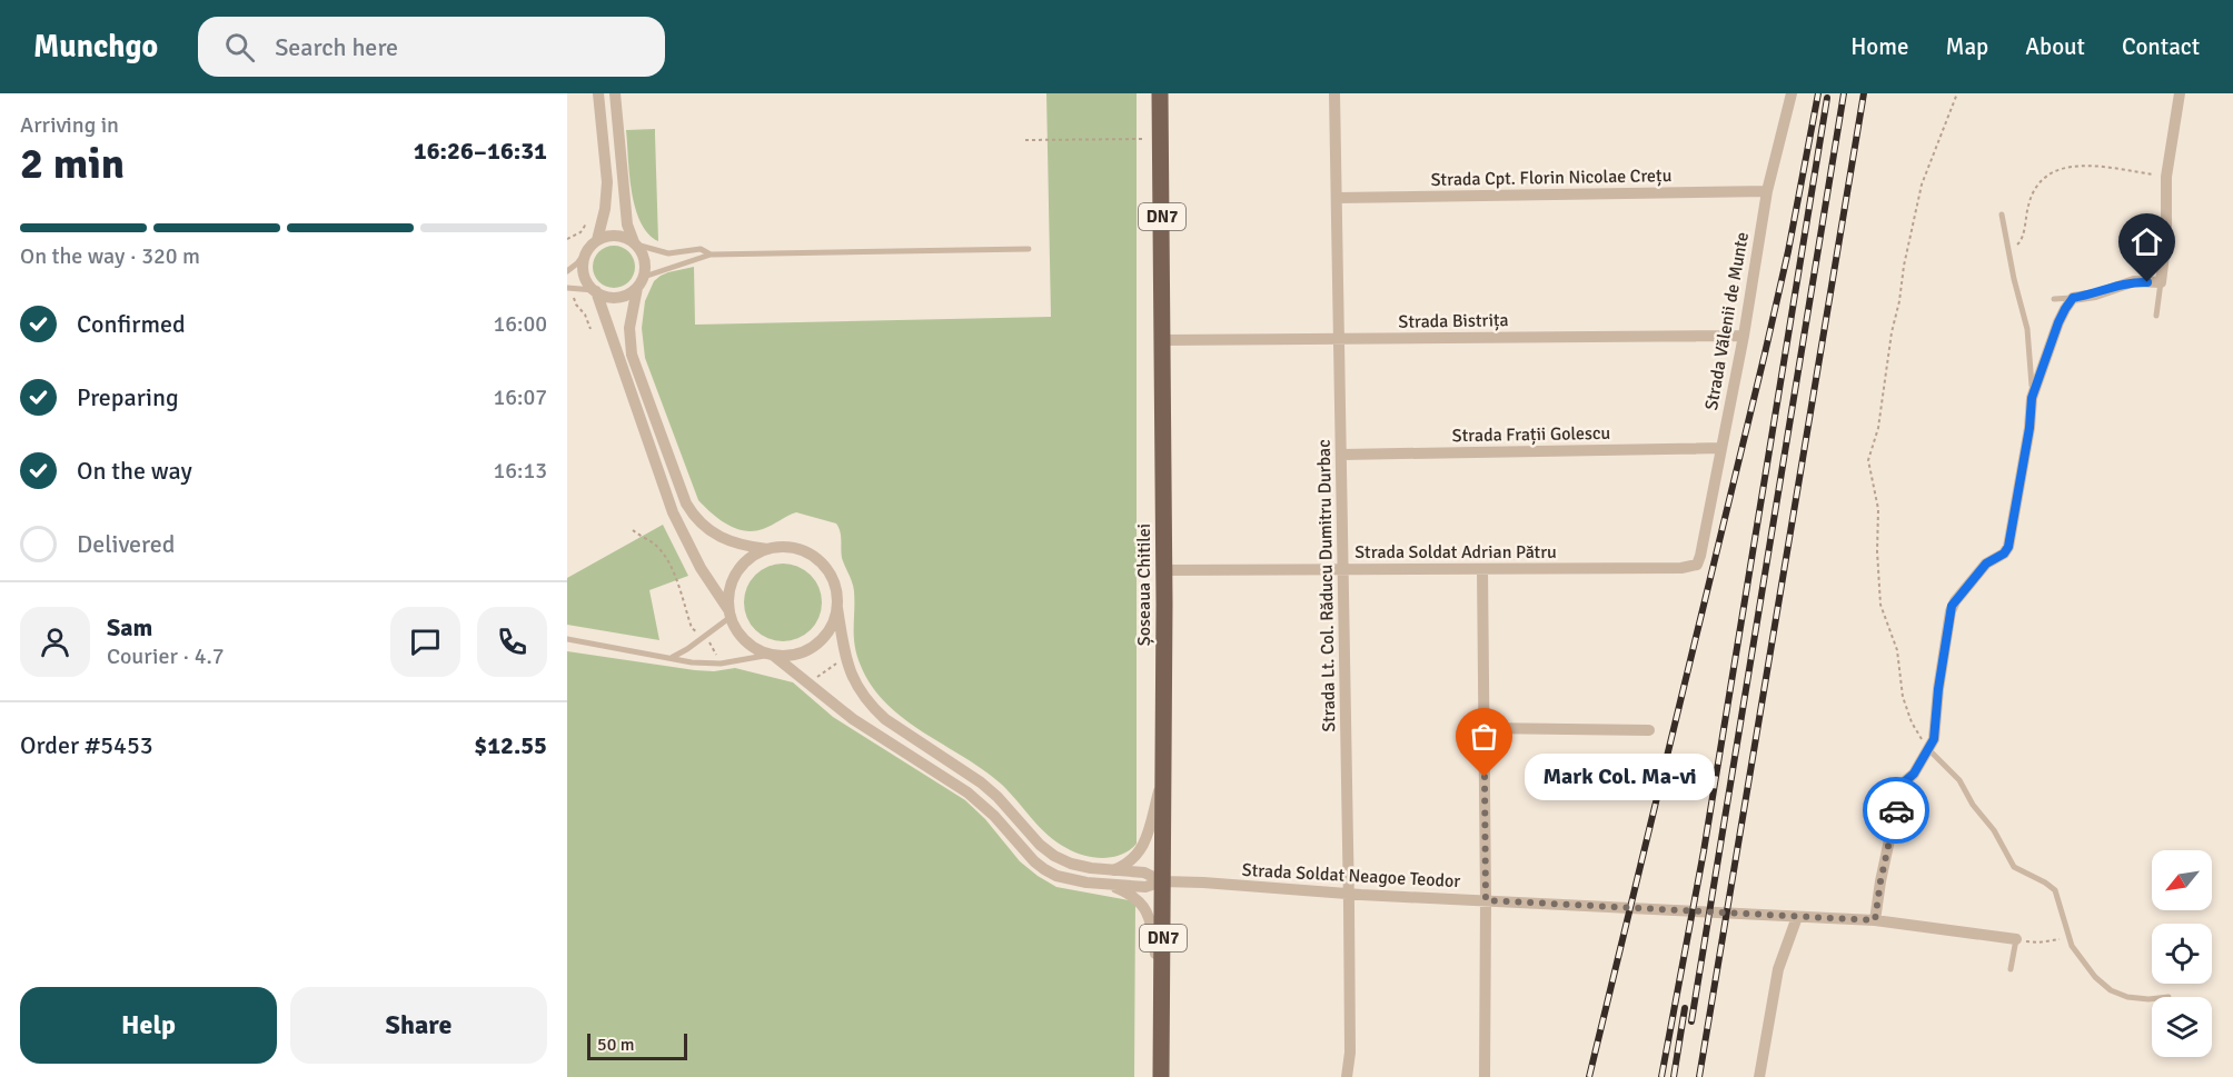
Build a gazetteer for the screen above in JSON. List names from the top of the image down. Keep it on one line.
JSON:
{"streets":{"main road":["DN7","Șoseaua Chitilei"],"street":["Strada Cpt. Florin Nicolae Crețu","Strada Bistrița","Strada Vălenii de Munte","Strada Frații Golescu","Strada Soldat Adrian Pătru","Strada Lt. Col. Răducu Dumitru Durbac","Strada Soldat Neagoe Teodor"]},"crossings":[["Strada Cpt. Florin Nicolae Crețu","Strada Vălenii de Munte"],["Strada Cpt. Florin Nicolae Crețu","Strada Lt. Col. Răducu Dumitru Durbac"],["Strada Bistrița","Strada Vălenii de Munte"],["Strada Bistrița","Șoseaua Chitilei"],["Strada Bistrița","Strada Lt. Col. Răducu Dumitru Durbac"],["Strada Vălenii de Munte","Strada Frații Golescu"],["Strada Vălenii de Munte","Strada Soldat Adrian Pătru"],["Strada Frații Golescu","Strada Lt. Col. Răducu Dumitru Durbac"],["Strada Soldat Adrian Pătru","Șoseaua Chitilei"],["Strada Soldat Adrian Pătru","Strada Lt. Col. Răducu Dumitru Durbac"],["Șoseaua Chitilei","Strada Soldat Neagoe Teodor"],["Strada Lt. Col. Răducu Dumitru Durbac","Strada Soldat Neagoe Teodor"]],"places":["Mark Col. Ma-vi"],"scale_bar":"50 m","north":"bottom left","page":{"header":"Munchgo","search":"Search here","nav":["Home","Map","About","Contact"],"heading":["2 min","Arriving in","16:26–16:31"],"panel":["Sam","Courier · 4.7","Order #5453","$12.55"],"bar":"On the way · 320 m","list":[["Confirmed","16:00"],["Preparing","16:07"],["On the way","16:13"],"Delivered"],"bubble":"Mark Col. Ma-vi","buttons":["Help","Share"],"scale":"50 m"}}
